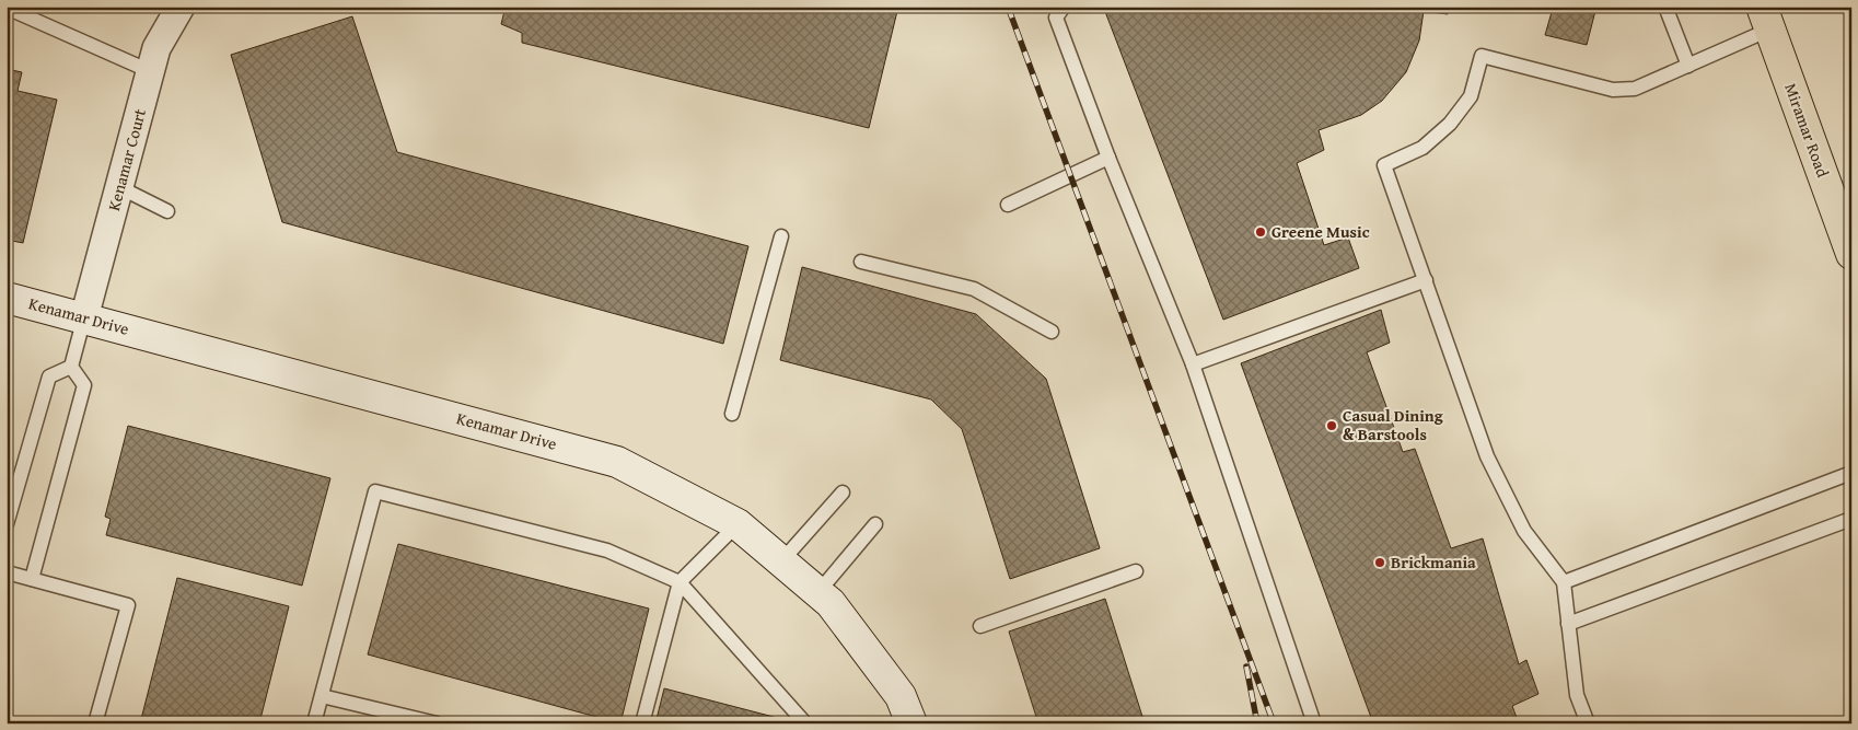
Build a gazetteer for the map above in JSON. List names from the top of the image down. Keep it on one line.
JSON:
{"streets":{"main road":["Miramar Road"],"street":["Kenamar Court","Kenamar Drive"]},"crossings":[["Kenamar Court","Kenamar Drive"]],"places":["Greene Music","Casual Dining & Barstools","Brickmania"]}
